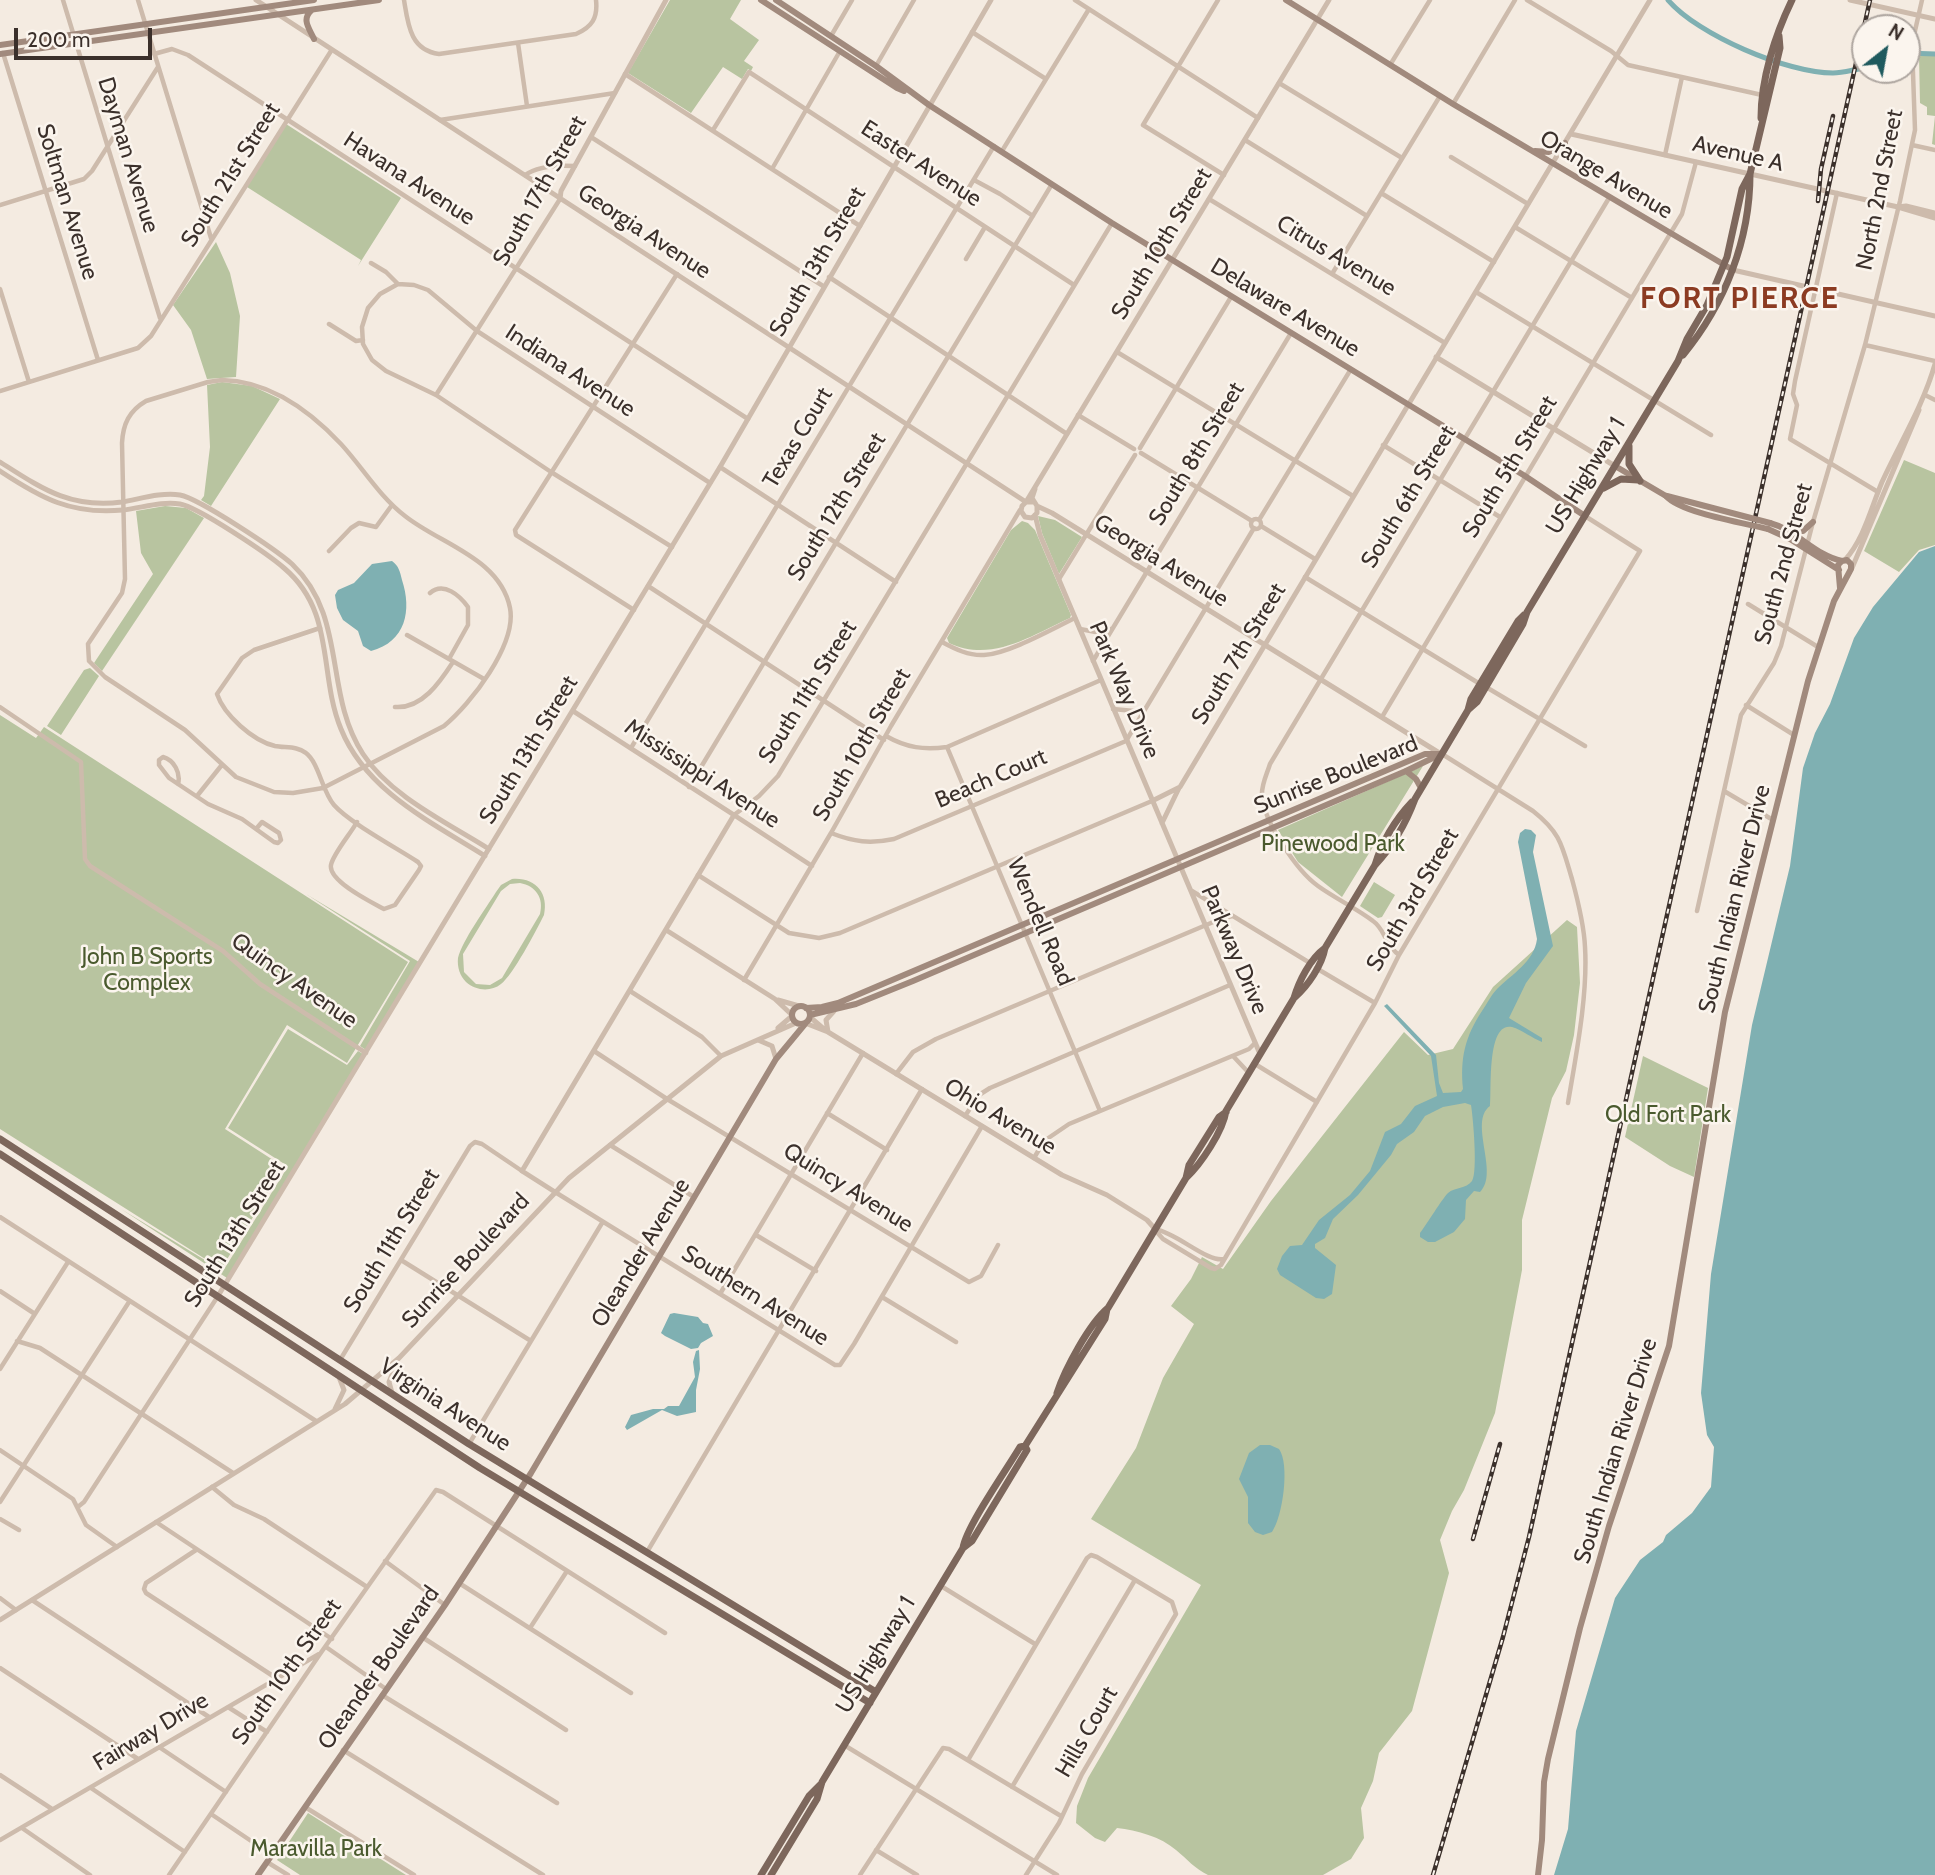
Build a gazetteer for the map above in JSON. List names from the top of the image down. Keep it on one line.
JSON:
{"streets":{"main road":["Orange Avenue","Delaware Avenue","US Highway 1","Sunrise Boulevard","South Indian River Drive","Oleander Avenue","Virginia Avenue","Oleander Boulevard"],"street":["Avenue A","Dayman Avenue","Easter Avenue","South 21st Street","Havana Avenue","North 2nd Street","South 17th Street","Soltman Avenue","Georgia Avenue","South 10th Street","Citrus Avenue","South 13th Street","Indiana Avenue","Texas Court","South 8th Street","South 5th Street","South 6th Street","South 12th Street","South 2nd Street","South 7th Street","Park Way Drive","South 11th Street","Mississippi Avenue","Beach Court","South 3rd Street","Wendell Road","Parkway Drive","Quincy Avenue","Ohio Avenue","Southern Avenue","Fairway Drive","Hills Court"]},"crossings":[["Avenue A","North 2nd Street"],["Avenue A","South 5th Street"],["Avenue A","US Highway 1"],["Avenue A","South 7th Street"],["Dayman Avenue","South 21st Street"],["Easter Avenue","South 13th Street"],["Easter Avenue","Texas Court"],["Easter Avenue","South 12th Street"],["Easter Avenue","South 11th Street"],["South 21st Street","Havana Avenue"],["South 21st Street","Soltman Avenue"],["South 21st Street","Georgia Avenue"],["Orange Avenue","North 2nd Street"],["Orange Avenue","South 10th Street"],["Orange Avenue","South 5th Street"],["Orange Avenue","US Highway 1"],["Orange Avenue","South 6th Street"],["Orange Avenue","South 2nd Street"],["Orange Avenue","South 7th Street"],["Havana Avenue","South 17th Street"],["Havana Avenue","South 13th Street"],["North 2nd Street","South 2nd Street"],["South 17th Street","Georgia Avenue"],["South 17th Street","Indiana Avenue"],["Georgia Avenue","South 10th Street"],["Georgia Avenue","South 13th Street"],["Georgia Avenue","Texas Court"],["Georgia Avenue","South 8th Street"],["Georgia Avenue","South 5th Street"],["Georgia Avenue","US Highway 1"],["Georgia Avenue","South 6th Street"],["Georgia Avenue","South 12th Street"],["Georgia Avenue","South 7th Street"],["Georgia Avenue","Park Way Drive"],["Georgia Avenue","South 11th Street"],["Georgia Avenue","Sunrise Boulevard"],["Georgia Avenue","South 3rd Street"],["South 10th Street","Citrus Avenue"],["South 10th Street","Delaware Avenue"],["South 10th Street","Park Way Drive"],["South 10th Street","Mississippi Avenue"],["South 10th Street","Beach Court"],["South 10th Street","Oleander Boulevard"],["South 10th Street","Fairway Drive"],["Citrus Avenue","South 7th Street"],["South 13th Street","Delaware Avenue"],["South 13th Street","Indiana Avenue"],["South 13th Street","Mississippi Avenue"],["South 13th Street","Quincy Avenue"],["South 13th Street","Virginia Avenue"],["Delaware Avenue","Texas Court"],["Delaware Avenue","South 8th Street"],["Delaware Avenue","South 5th Street"],["Delaware Avenue","US Highway 1"],["Delaware Avenue","South 6th Street"],["Delaware Avenue","South 12th Street"],["Delaware Avenue","South 7th Street"],["Delaware Avenue","South 11th Street"],["Delaware Avenue","South 3rd Street"],["Texas Court","Mississippi Avenue"],["South 8th Street","Park Way Drive"],["US Highway 1","South 6th Street"],["US Highway 1","Sunrise Boulevard"],["US Highway 1","Parkway Drive"],["US Highway 1","Ohio Avenue"],["US Highway 1","Virginia Avenue"],["South 6th Street","Sunrise Boulevard"],["South 6th Street","South 3rd Street"],["South 12th Street","Mississippi Avenue"],["South 7th Street","Park Way Drive"],["Park Way Drive","Sunrise Boulevard"],["Park Way Drive","Beach Court"],["Park Way Drive","Parkway Drive"],["South 11th Street","Mississippi Avenue"],["South 11th Street","Quincy Avenue"],["South 11th Street","Southern Avenue"],["South 11th Street","Virginia Avenue"],["Sunrise Boulevard","Wendell Road"],["Sunrise Boulevard","Parkway Drive"],["Sunrise Boulevard","Quincy Avenue"],["Sunrise Boulevard","Ohio Avenue"],["Sunrise Boulevard","Oleander Avenue"],["Sunrise Boulevard","Southern Avenue"],["Sunrise Boulevard","Virginia Avenue"],["Beach Court","Wendell Road"],["South 3rd Street","Ohio Avenue"],["Quincy Avenue","Oleander Avenue"],["Ohio Avenue","Oleander Avenue"],["Oleander Avenue","Southern Avenue"],["Oleander Avenue","Virginia Avenue"],["Oleander Avenue","Oleander Boulevard"],["Virginia Avenue","Oleander Boulevard"]],"districts":["FORT PIERCE"],"parks":["Pinewood Park","John B Sports Complex","Old Fort Park","Maravilla Park"],"scale_bar":"200 m","north":"top right"}
